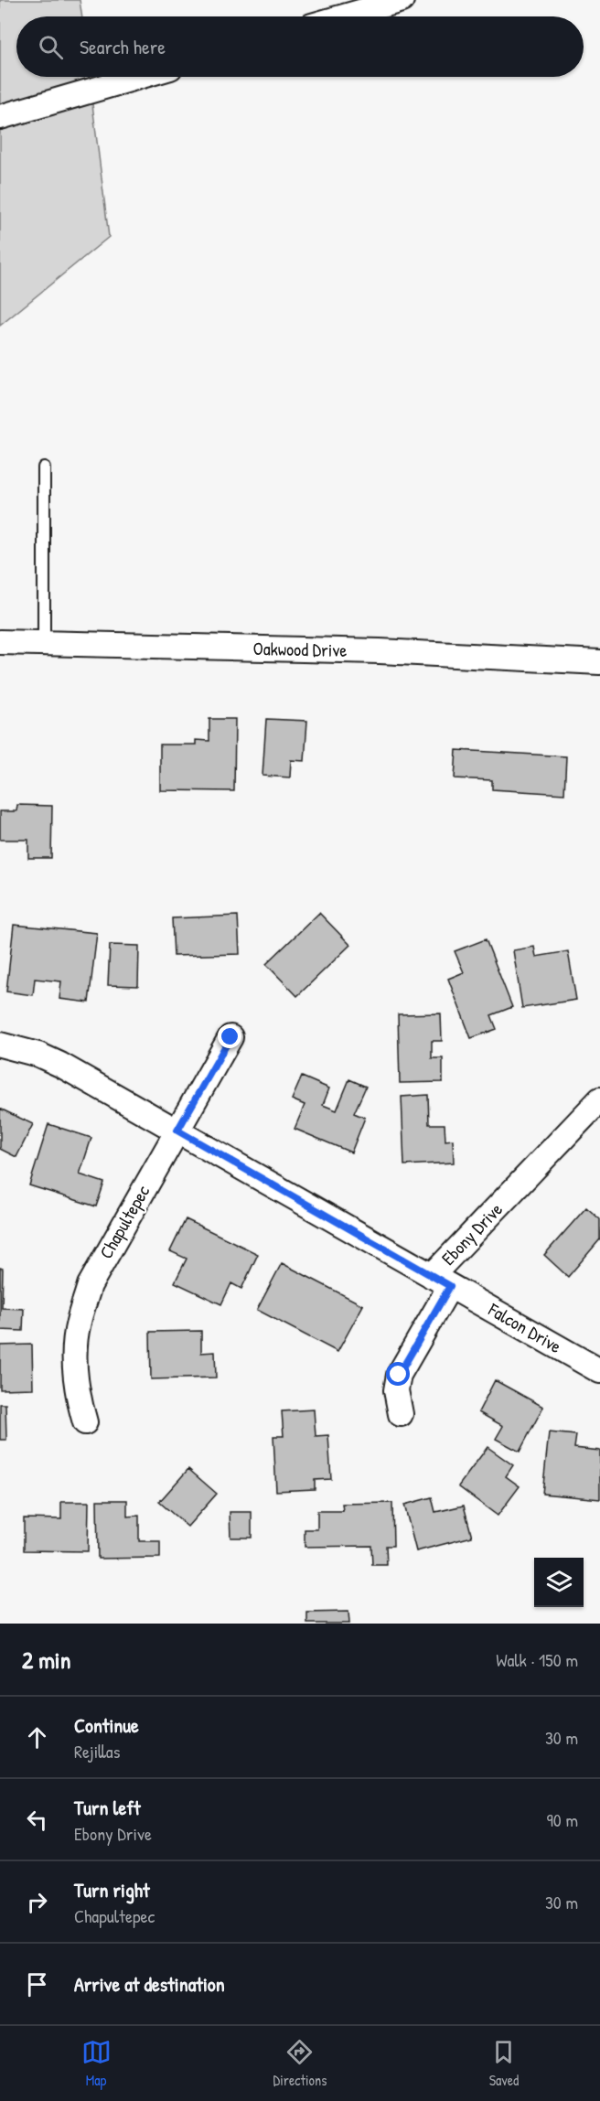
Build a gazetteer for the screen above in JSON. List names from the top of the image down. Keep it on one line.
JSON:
{"streets":{"street":["Oakwood Drive","Chapultepec","Ebony Drive","Falcon Drive"]},"crossings":[["Chapultepec","Ebony Drive"],["Ebony Drive","Falcon Drive"]],"page":{"search":"Search here","heading":["2 min","Walk · 150 m"],"list":[["Continue","Rejillas","30 m"],["Turn left","Ebony Drive","90 m"],["Turn right","Chapultepec","30 m"],"Arrive at destination"],"nav":["Map","Directions","Saved"]}}
